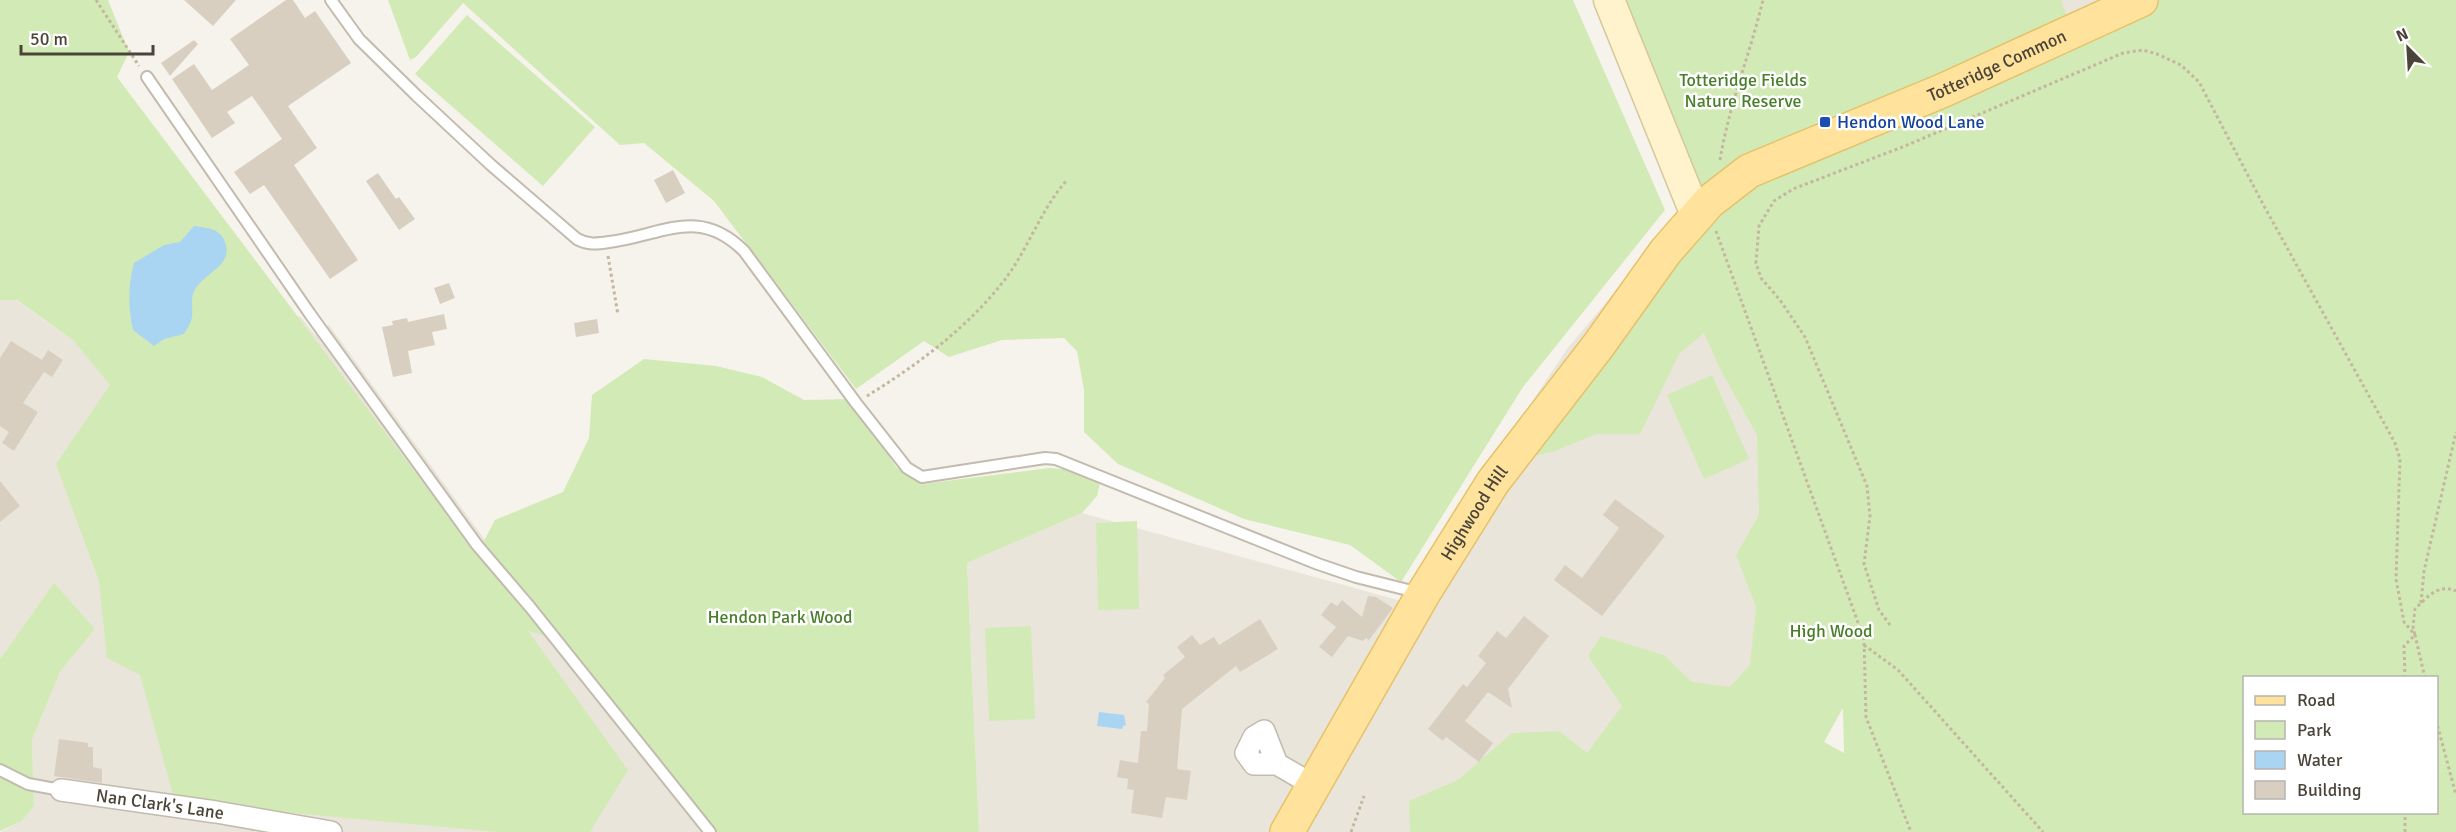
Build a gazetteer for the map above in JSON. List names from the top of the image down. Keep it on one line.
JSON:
{"streets":{"main road":["Totteridge Common","Highwood Hill"],"street":["Nan Clark's Lane"]},"crossings":[["Totteridge Common","Highwood Hill"]],"parks":["Totteridge Fields Nature Reserve","Hendon Park Wood","High Wood"],"places":{"transit":["Hendon Wood Lane"]},"legend":["Road","Park","Water","Building"],"scale_bar":"50 m","north":"top left"}
